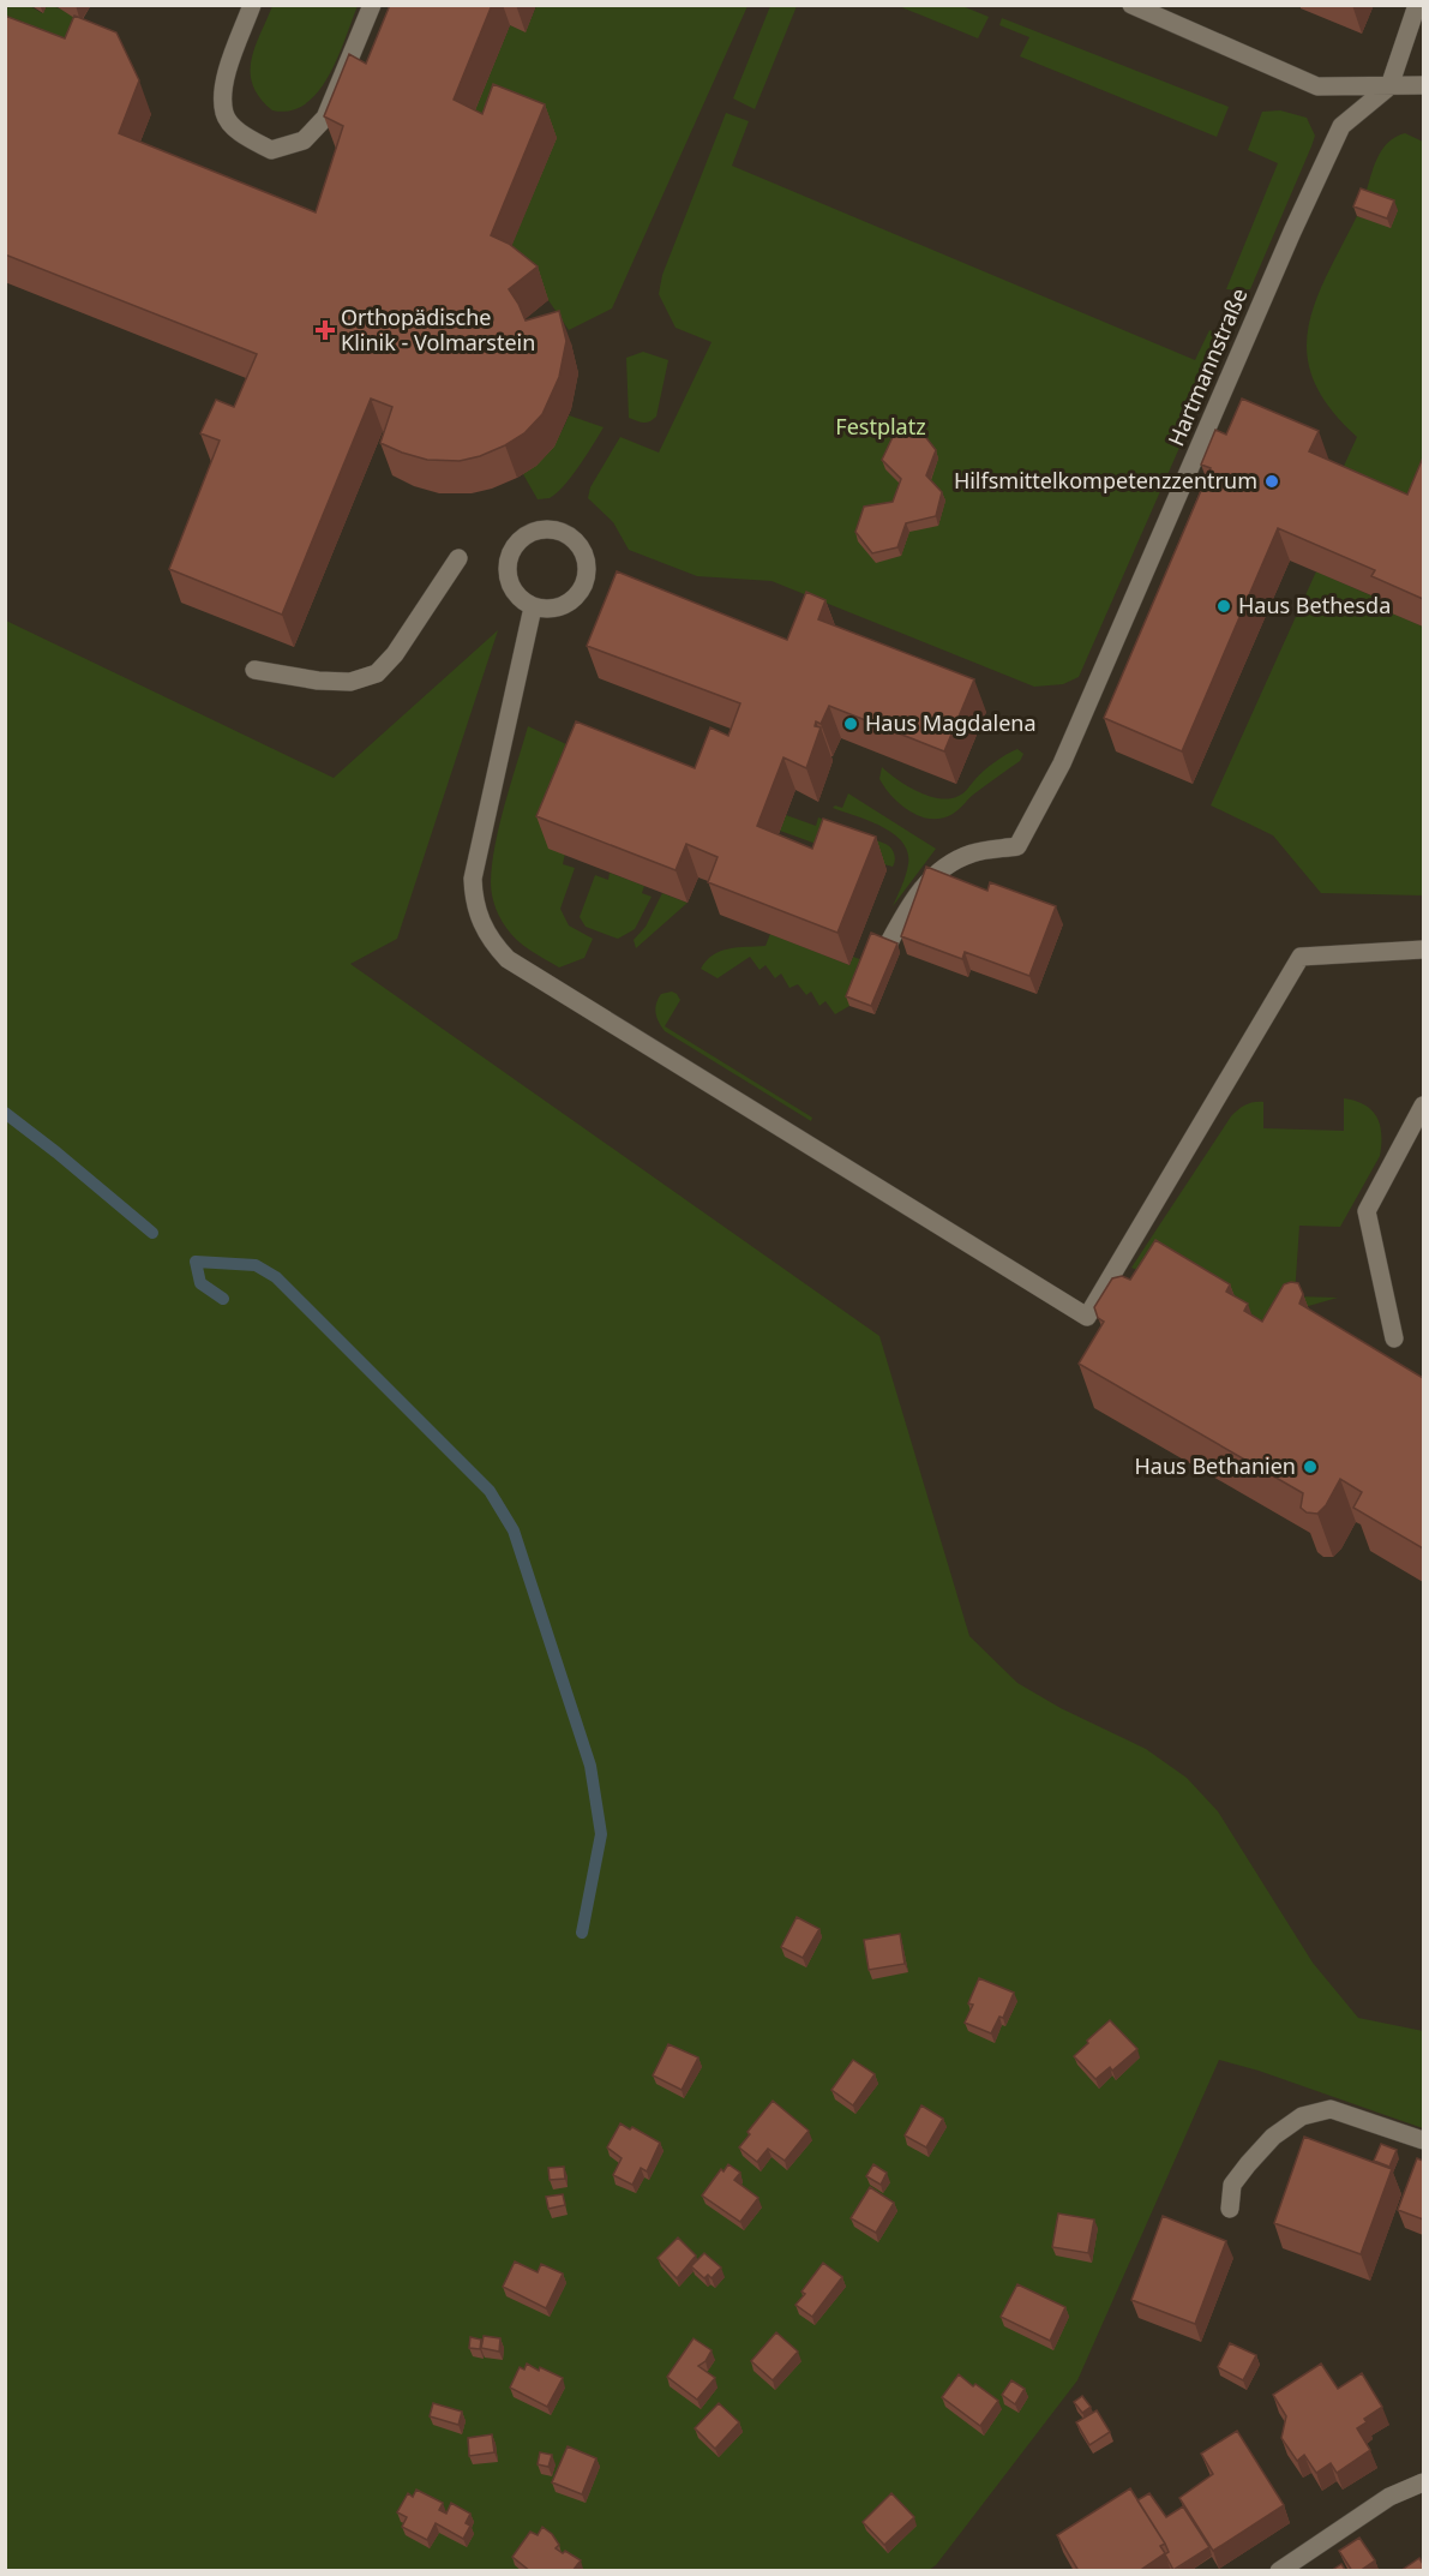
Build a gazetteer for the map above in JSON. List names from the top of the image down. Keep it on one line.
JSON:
{"streets":{"street":["Hartmannstraße"]},"parks":["Festplatz"],"places":{"health":["Orthopädische Klinik - Volmarstein"],"other":["Hilfsmittelkompetenzzentrum","Haus Bethesda","Haus Magdalena","Haus Bethanien"]}}
